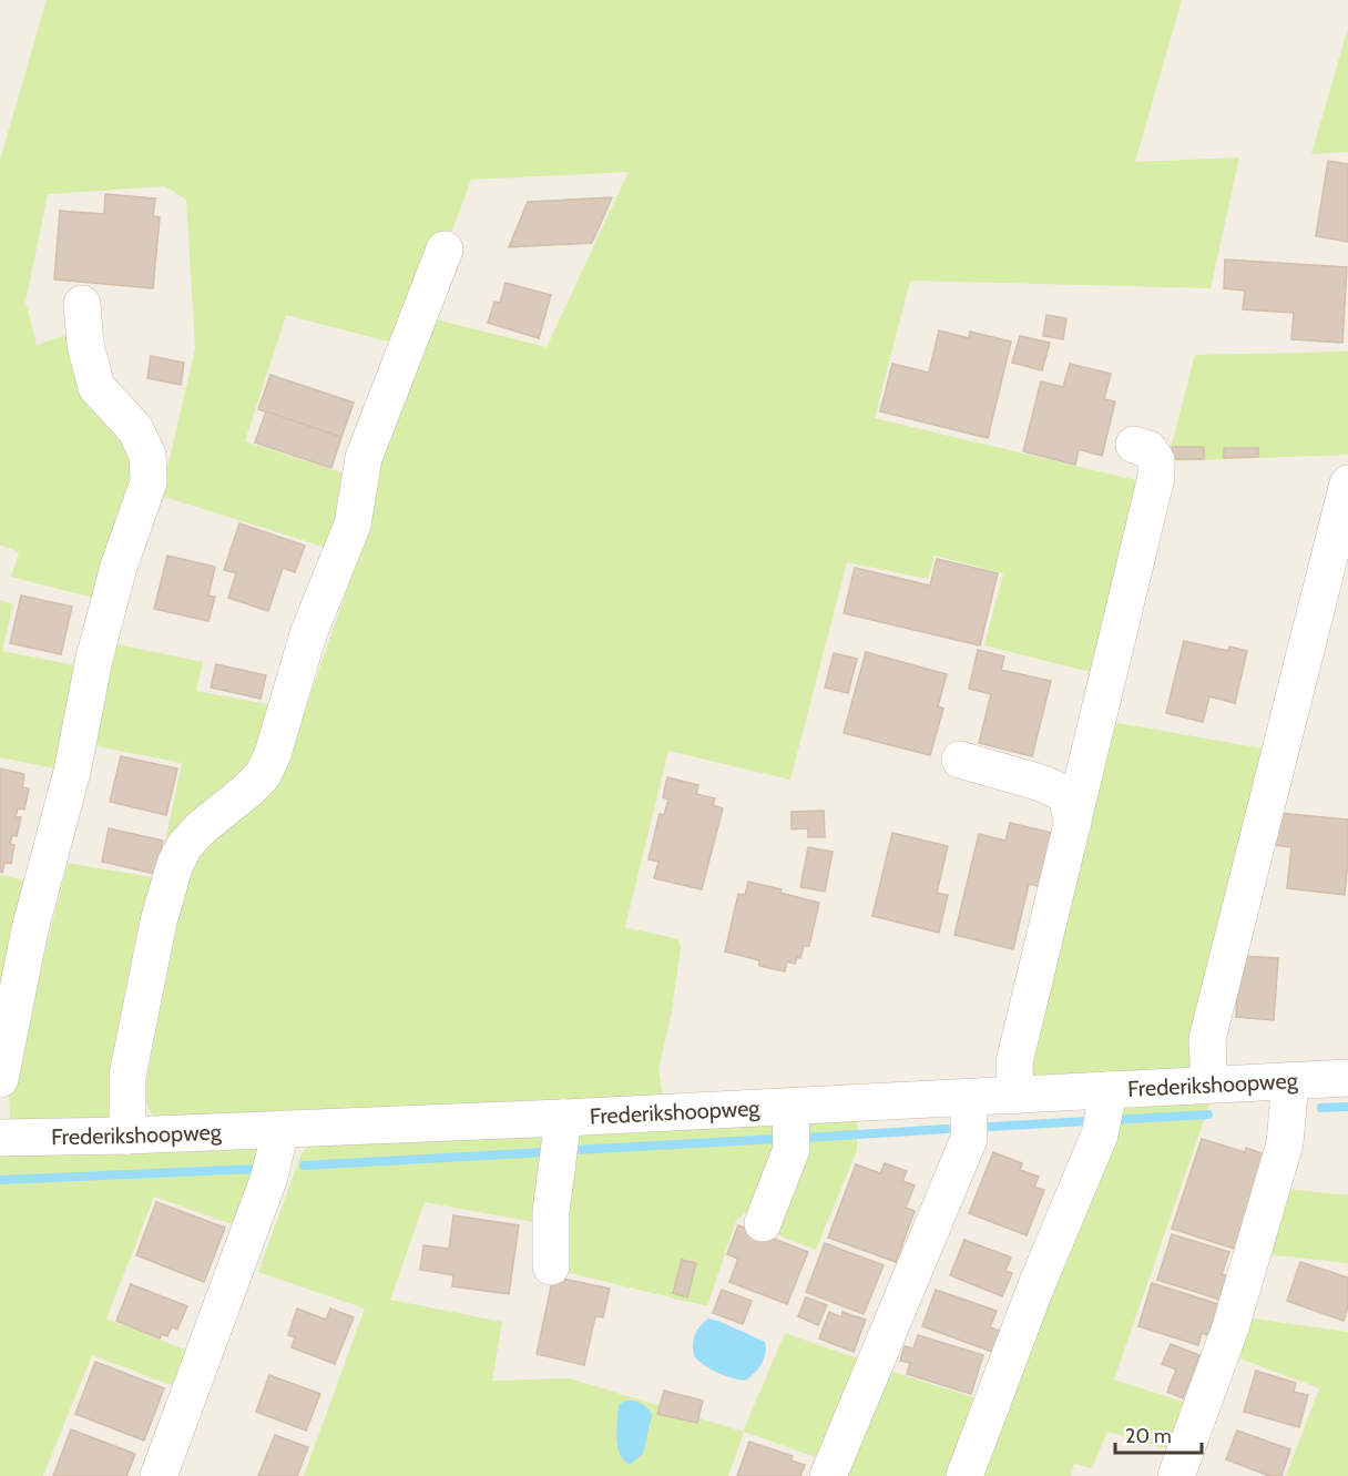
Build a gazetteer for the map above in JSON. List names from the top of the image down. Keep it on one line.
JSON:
{"streets":{"street":["Frederikshoopweg"]},"scale_bar":"20 m"}
